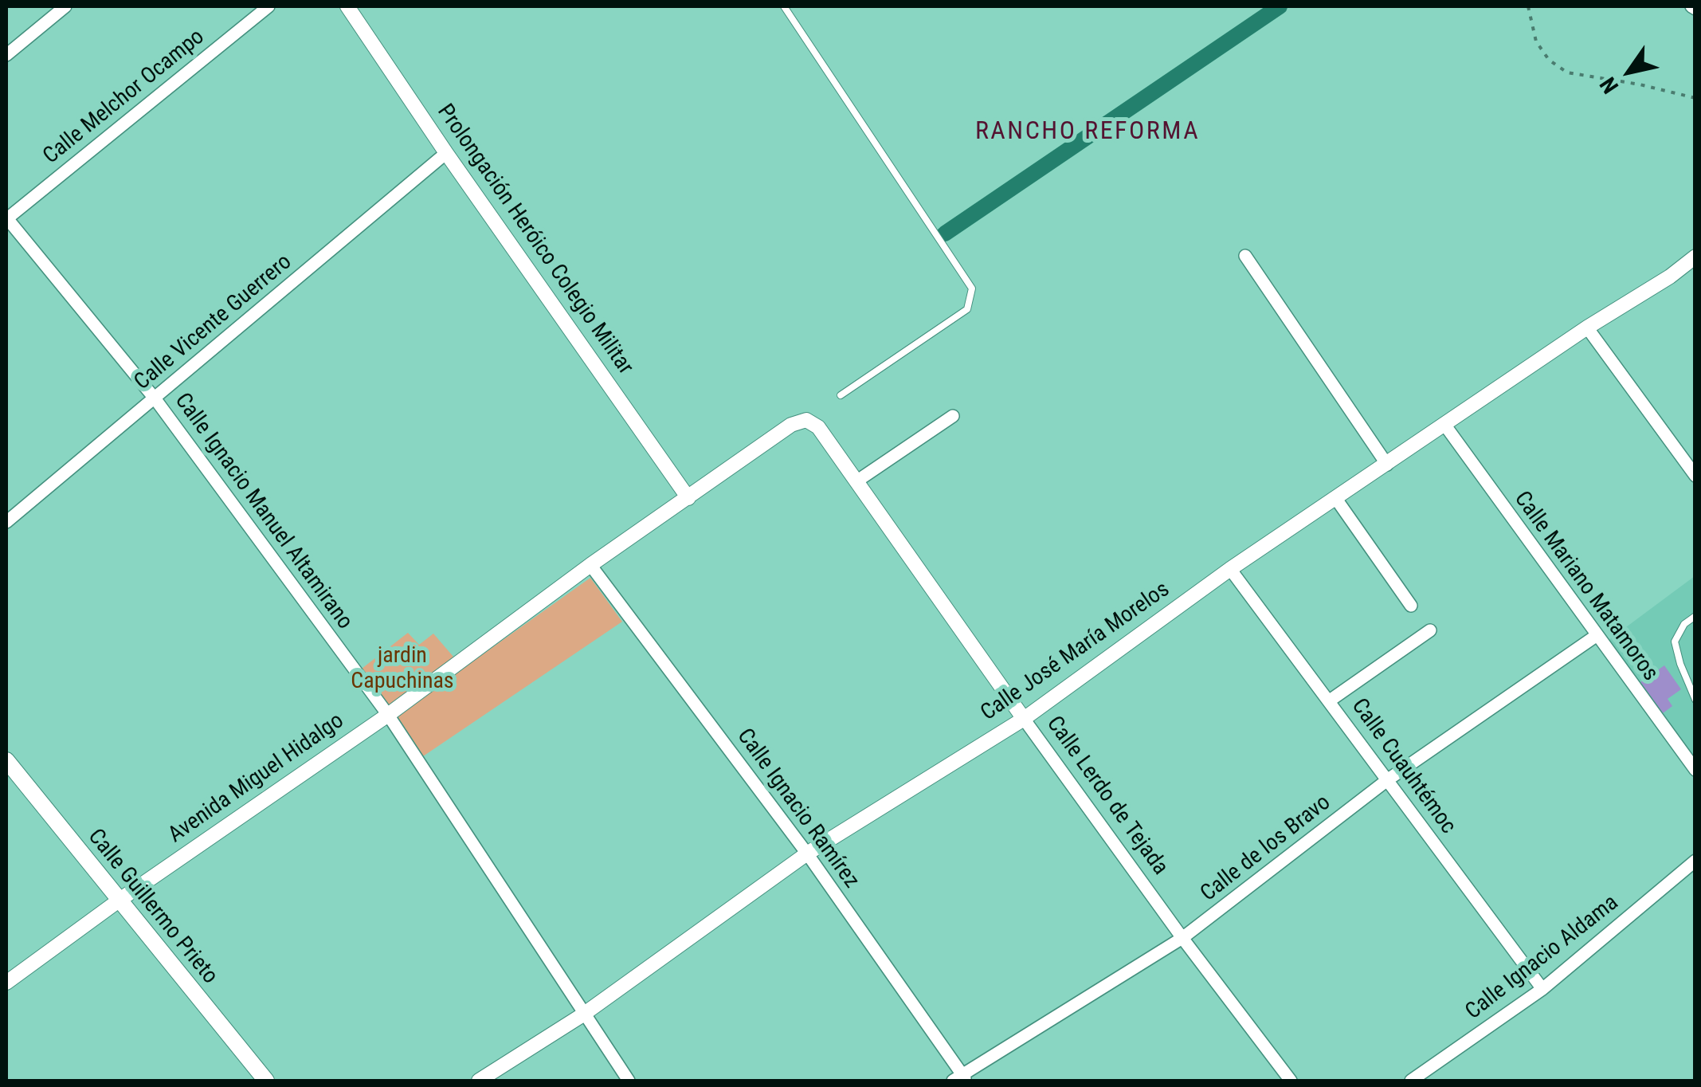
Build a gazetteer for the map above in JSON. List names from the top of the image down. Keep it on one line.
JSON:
{"streets":{"main road":["Calle Guillermo Prieto"],"street":["Calle Melchor Ocampo","Prolongación Heróico Colegio Militar","Calle Vicente Guerrero","Calle Ignacio Manuel Altamirano","Calle Mariano Matamoros","Calle José María Morelos","Calle Cuauhtémoc","Avenida Miguel Hidalgo","Calle Lerdo de Tejada","Calle Ignacio Ramírez","Calle de los Bravo","Calle Ignacio Aldama"]},"crossings":[["Calle Melchor Ocampo","Calle Ignacio Manuel Altamirano"],["Prolongación Heróico Colegio Militar","Calle Vicente Guerrero"],["Prolongación Heróico Colegio Militar","Avenida Miguel Hidalgo"],["Calle Vicente Guerrero","Calle Ignacio Manuel Altamirano"],["Calle Ignacio Manuel Altamirano","Calle José María Morelos"],["Calle Ignacio Manuel Altamirano","Avenida Miguel Hidalgo"],["Calle Mariano Matamoros","Calle José María Morelos"],["Calle Mariano Matamoros","Calle de los Bravo"],["Calle José María Morelos","Calle Cuauhtémoc"],["Calle José María Morelos","Calle Lerdo de Tejada"],["Calle José María Morelos","Calle Ignacio Ramírez"],["Calle Cuauhtémoc","Calle de los Bravo"],["Calle Cuauhtémoc","Calle Ignacio Aldama"],["Avenida Miguel Hidalgo","Calle Lerdo de Tejada"],["Avenida Miguel Hidalgo","Calle Ignacio Ramírez"],["Avenida Miguel Hidalgo","Calle Guillermo Prieto"],["Calle Lerdo de Tejada","Calle de los Bravo"],["Calle Ignacio Ramírez","Calle de los Bravo"]],"districts":["RANCHO REFORMA"],"parks":["jardin Capuchinas"],"north":"bottom left"}
